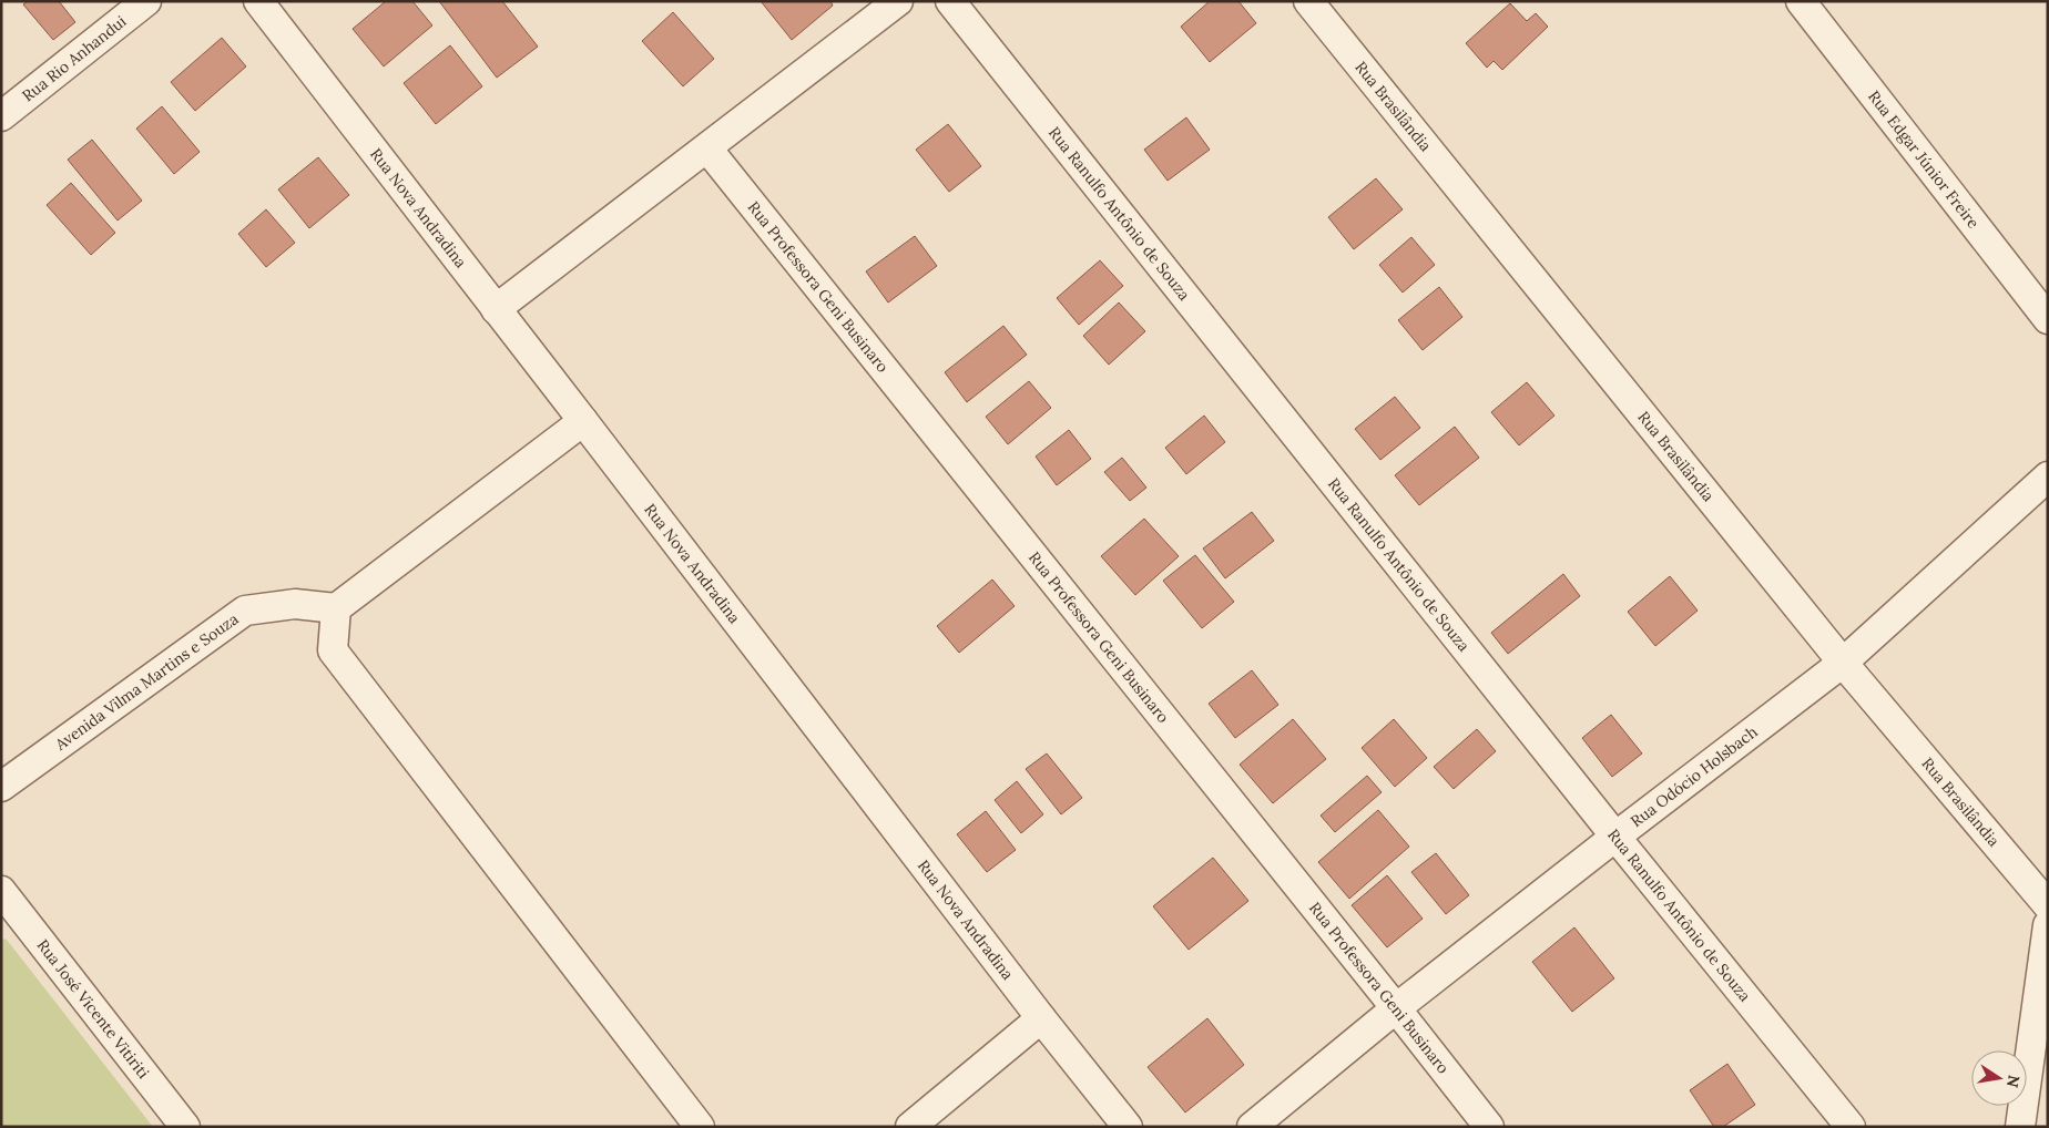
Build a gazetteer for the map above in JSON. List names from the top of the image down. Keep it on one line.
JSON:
{"streets":{"street":["Rua Rio Anhandui","Rua Brasilândia","Rua Edgar Júnior Freire","Rua Nova Andradina","Rua Ranulfo Antônio de Souza","Rua Professora Geni Businaro","Avenida Vilma Martins e Souza","Rua Odócio Holsbach","Rua José Vicente Vitiriti"]},"crossings":[["Rua Brasilândia","Rua Odócio Holsbach"],["Rua Ranulfo Antônio de Souza","Rua Odócio Holsbach"],["Rua Professora Geni Businaro","Rua Odócio Holsbach"]],"north":"right"}
